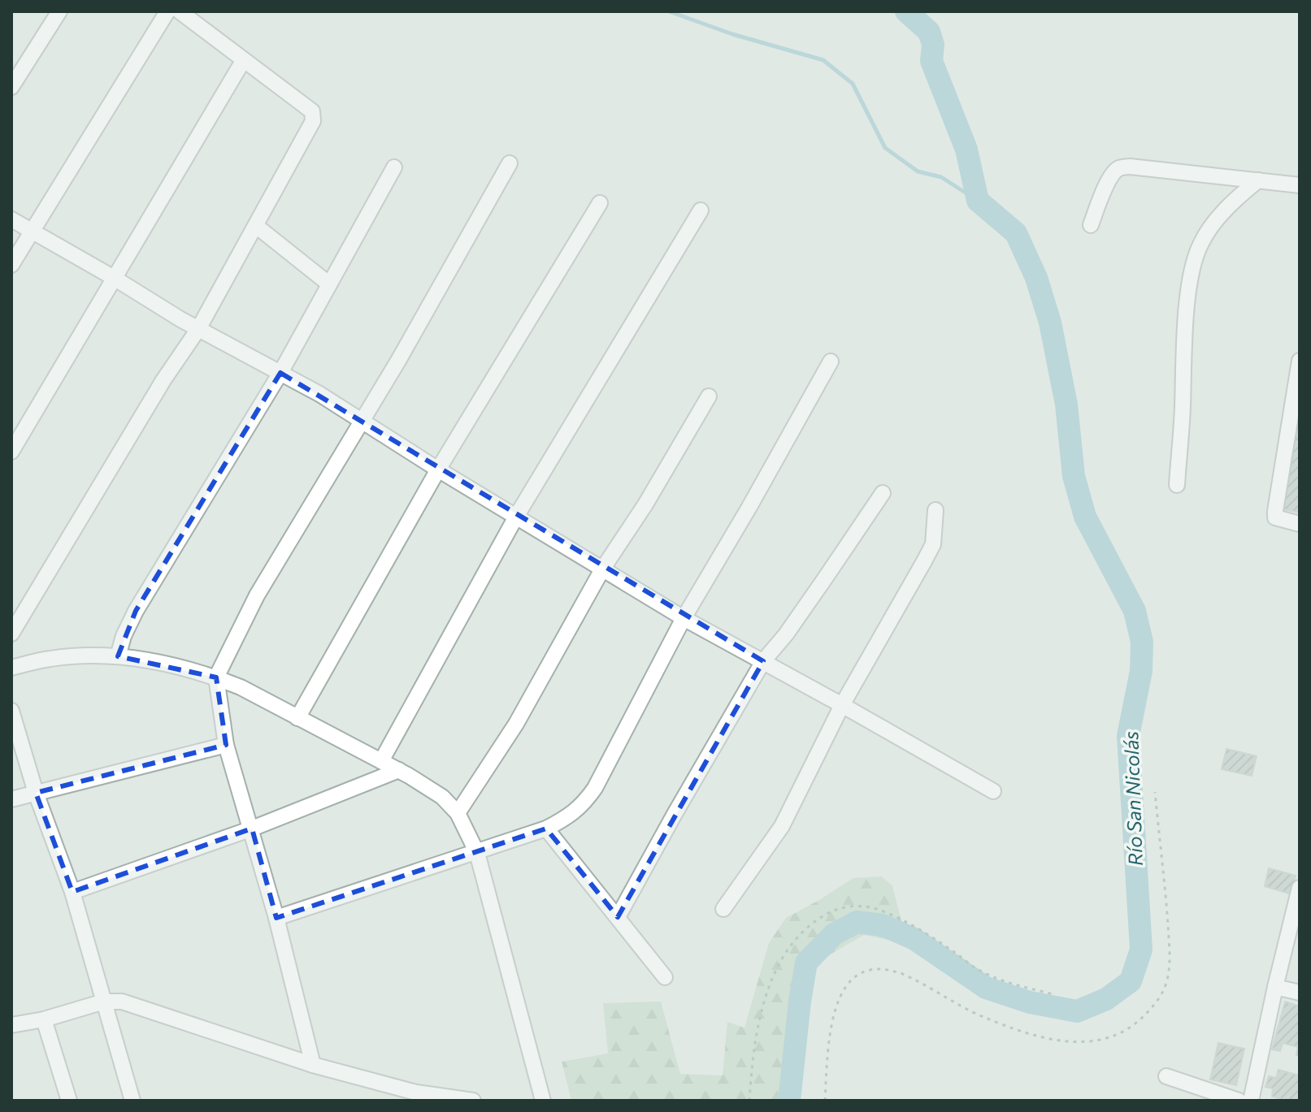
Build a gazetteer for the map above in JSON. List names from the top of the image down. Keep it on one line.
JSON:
{"water":["Río San Nicolás"]}
